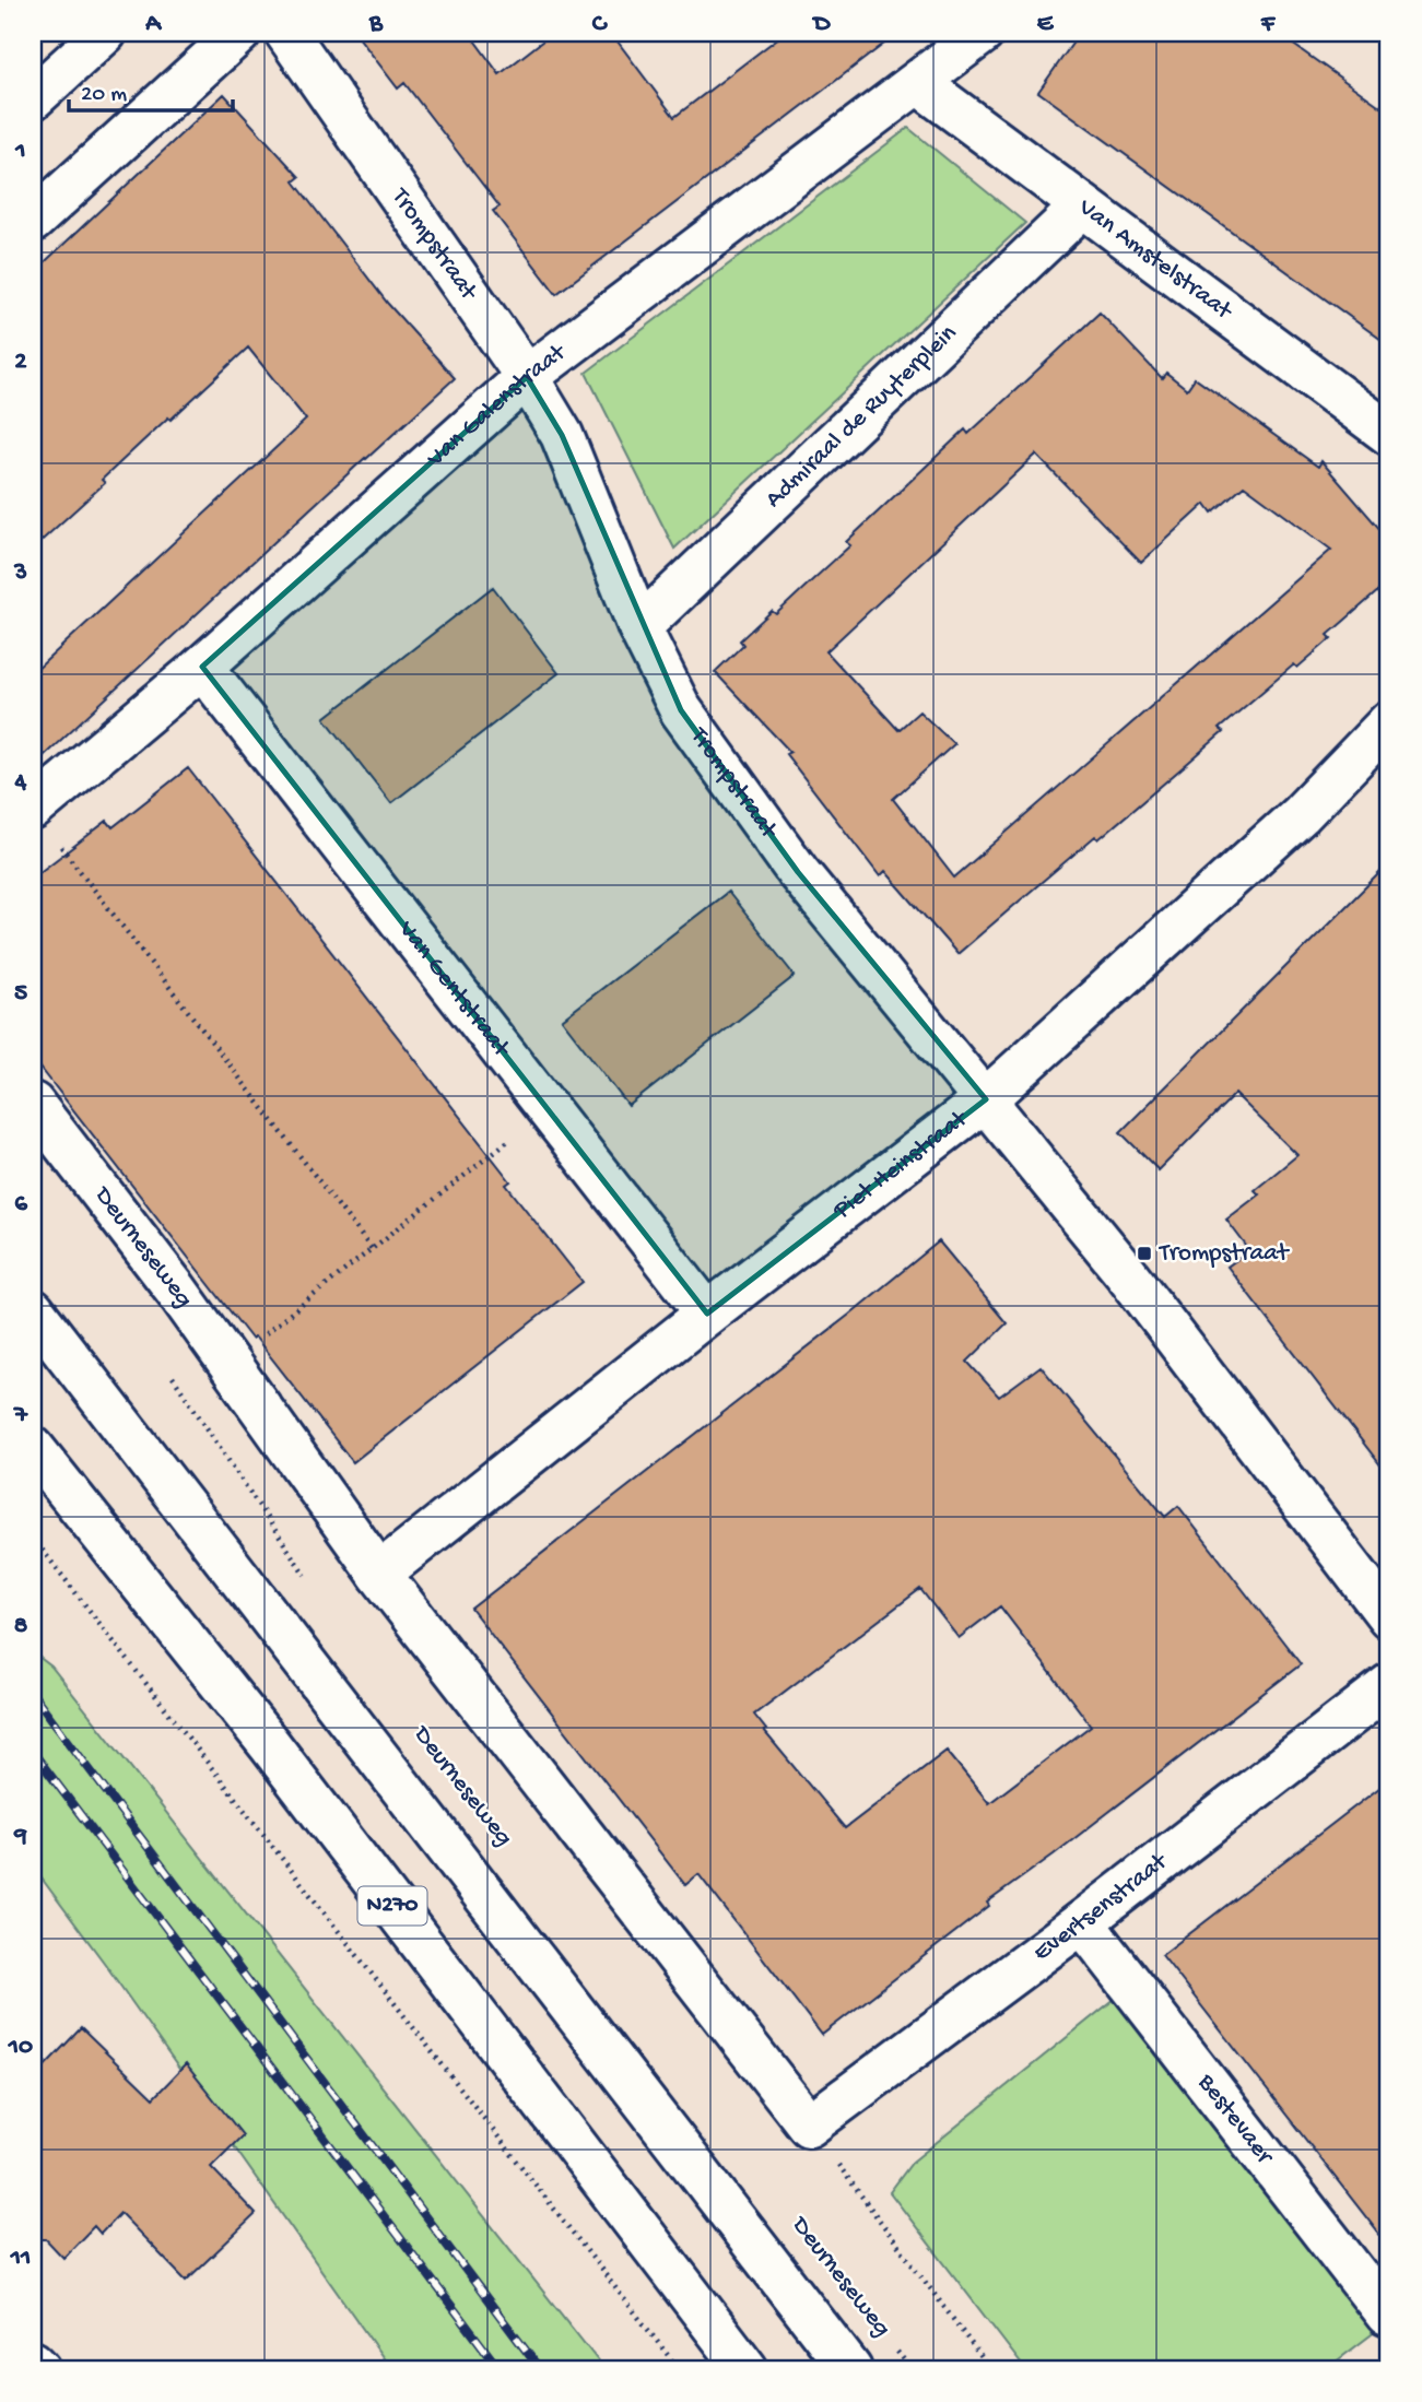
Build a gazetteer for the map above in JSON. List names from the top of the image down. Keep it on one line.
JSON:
{"streets":{"street":["Trompstraat","Van Amstelstraat","Van Galenstraat","Admiraal de Ruyterplein","Van Gentstraat","Piet Heinstraat","Deurneseweg","N270","Evertsenstraat","Bestevaer"]},"crossings":[["Trompstraat","Van Galenstraat"],["Trompstraat","Admiraal de Ruyterplein"],["Trompstraat","Piet Heinstraat"],["Van Amstelstraat","Van Galenstraat"],["Van Amstelstraat","Admiraal de Ruyterplein"],["Van Galenstraat","Van Gentstraat"],["Van Gentstraat","Piet Heinstraat"],["Piet Heinstraat","Deurneseweg"],["Deurneseweg","Evertsenstraat"],["Evertsenstraat","Bestevaer"]],"places":{"transit":["Trompstraat"]},"scale_bar":"20 m","grid":{"columns":["A","B","C","D","E","F"],"rows":["1","2","3","4","5","6","7","8","9","10","11"]}}
